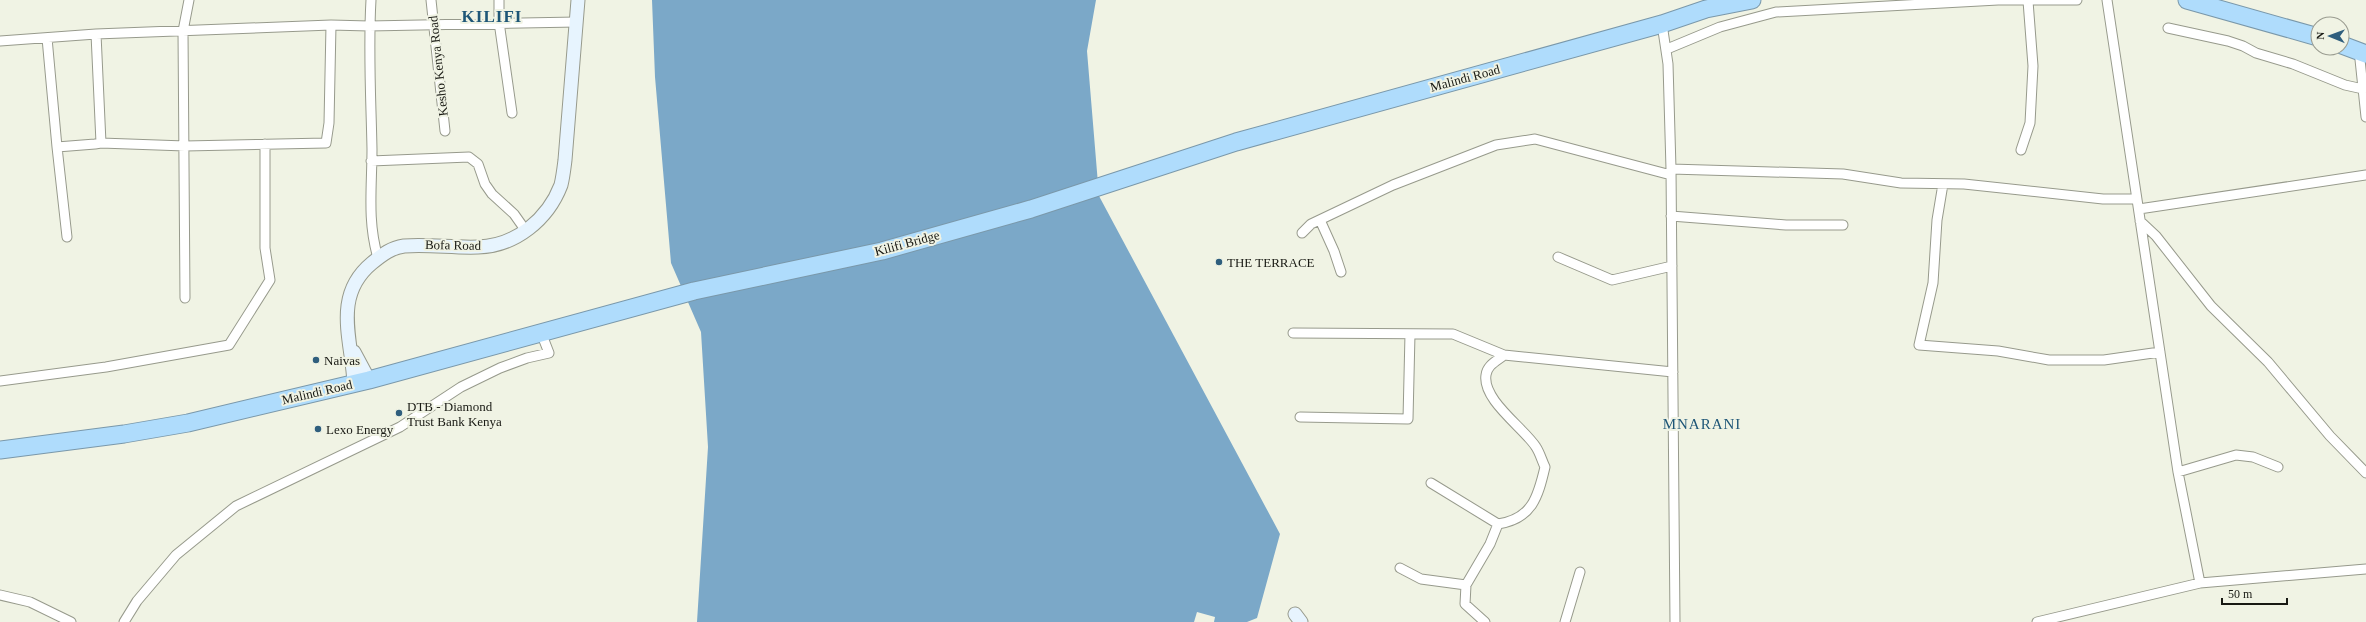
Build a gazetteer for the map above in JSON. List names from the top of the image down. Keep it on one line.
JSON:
{"streets":{"highway":["Malindi Road","Kilifi Bridge"],"street":["Kesho Kenya Road","Bofa Road"]},"crossings":[["Malindi Road","Kilifi Bridge"],["Malindi Road","Bofa Road"]],"districts":["KILIFI","MNARANI"],"places":["THE TERRACE","Naivas","DTB - Diamond Trust Bank Kenya","Lexo Energy"],"scale_bar":"50 m","north":"left"}
